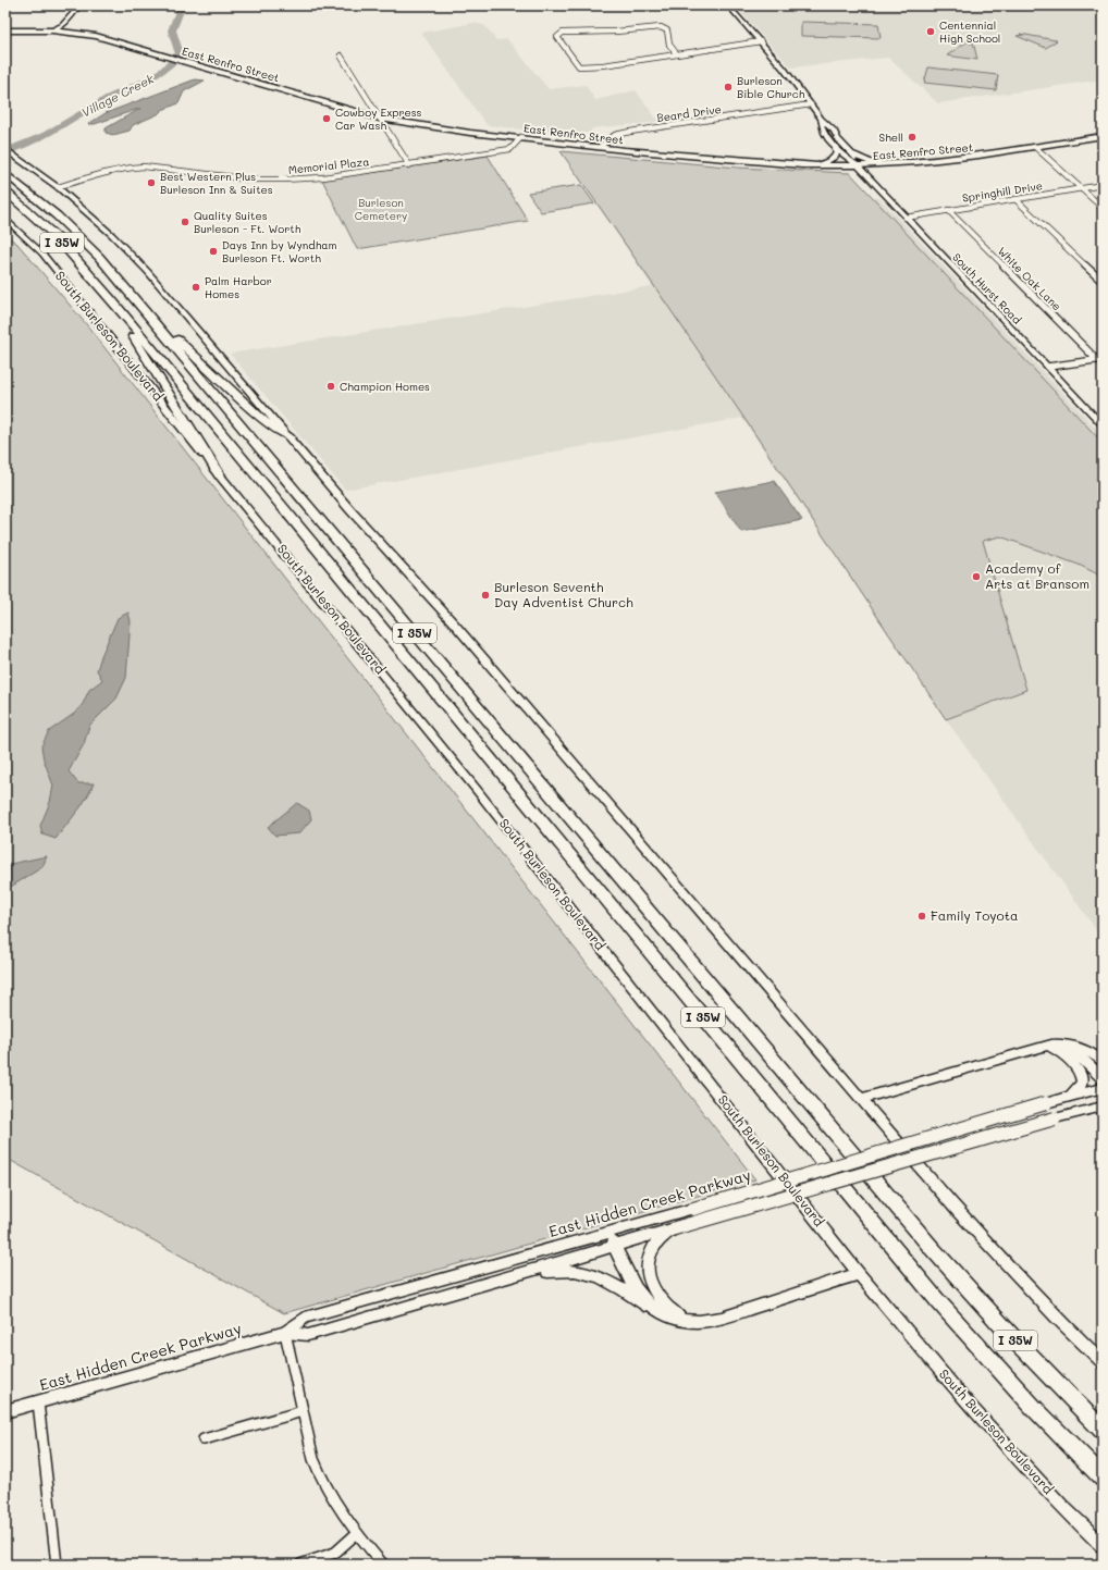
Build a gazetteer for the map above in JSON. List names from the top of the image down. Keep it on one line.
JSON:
{"streets":{"highway":["I 35W"],"main road":["East Renfro Street","South Burleson Boulevard","East Hidden Creek Parkway"],"street":["Beard Drive","Memorial Plaza","Springhill Drive","White Oak Lane","South Hurst Road"]},"crossings":[["East Renfro Street","Beard Drive"],["East Renfro Street","Memorial Plaza"],["East Renfro Street","South Hurst Road"],["Beard Drive","South Hurst Road"],["Springhill Drive","White Oak Lane"],["Springhill Drive","South Hurst Road"]],"water":["Village Creek"],"parks":["Burleson Cemetery"],"places":["Centennial High School","Burleson Bible Church","Cowboy Express Car Wash","Shell","Best Western Plus Burleson Inn & Suites","Quality Suites Burleson - Ft. Worth","Days Inn by Wyndham Burleson Ft. Worth","Palm Harbor Homes","Champion Homes","Academy of Arts at Bransom","Burleson Seventh Day Adventist Church","Family Toyota"]}
